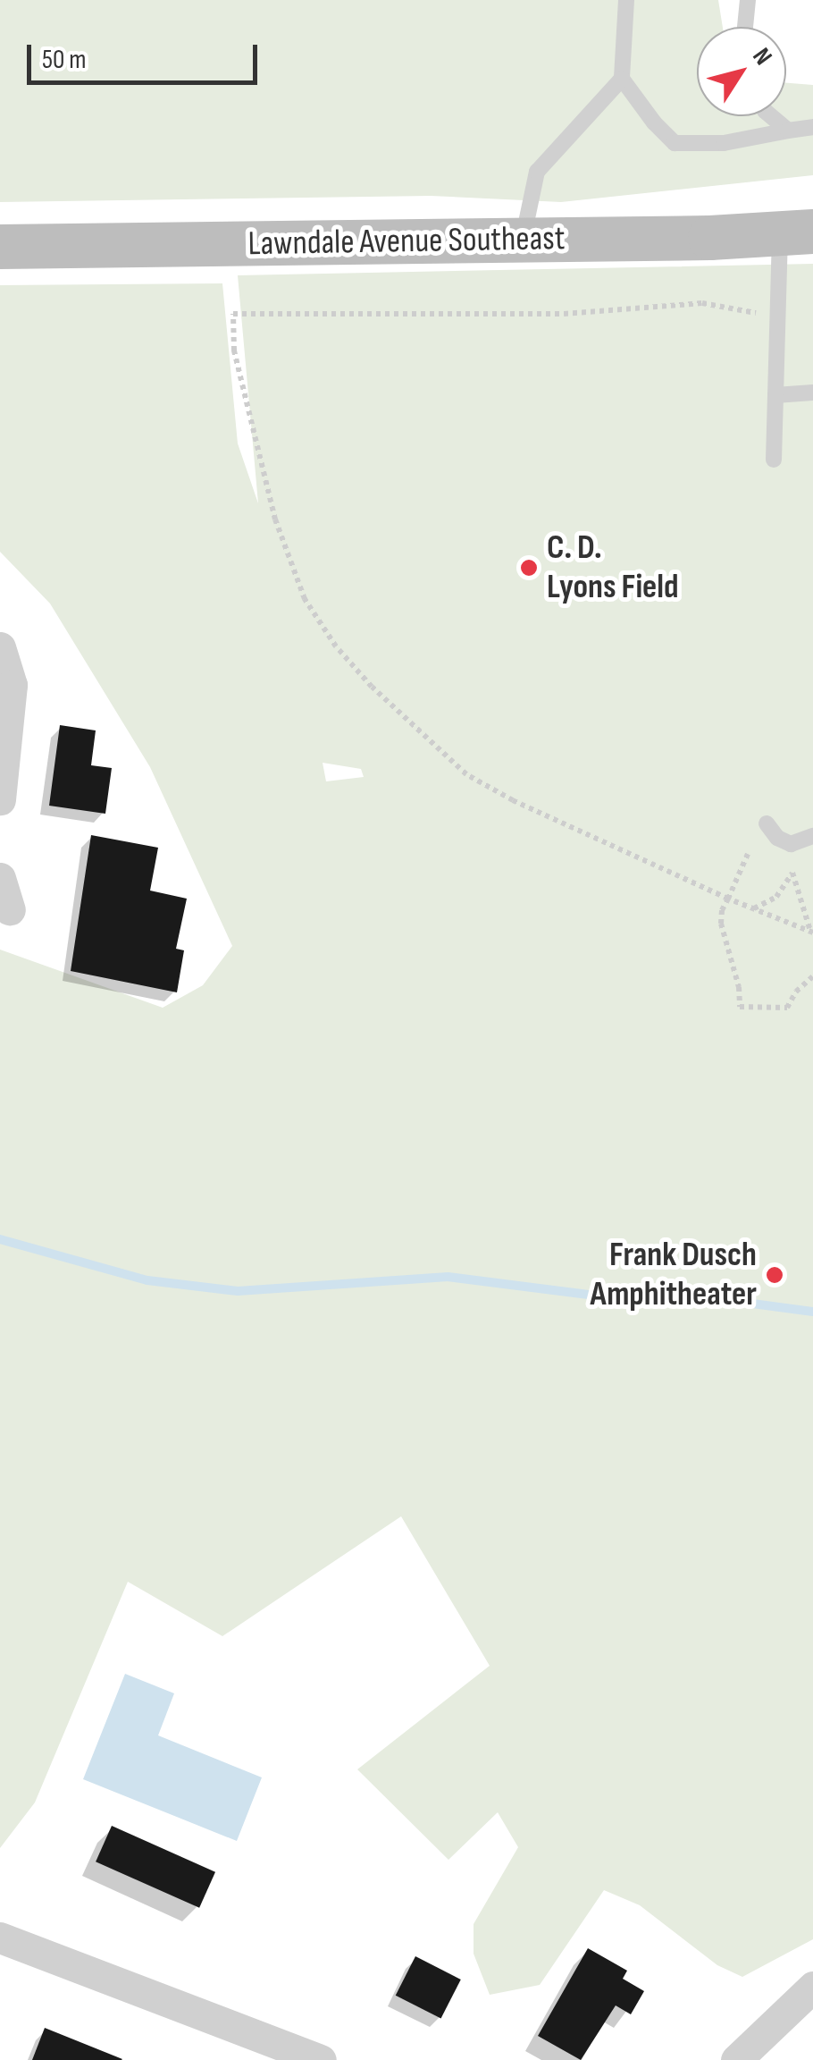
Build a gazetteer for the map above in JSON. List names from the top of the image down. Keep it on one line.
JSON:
{"streets":{"street":["Lawndale Avenue Southeast"]},"places":["C. D. Lyons Field","Frank Dusch Amphitheater"],"scale_bar":"50 m","north":"top right"}
